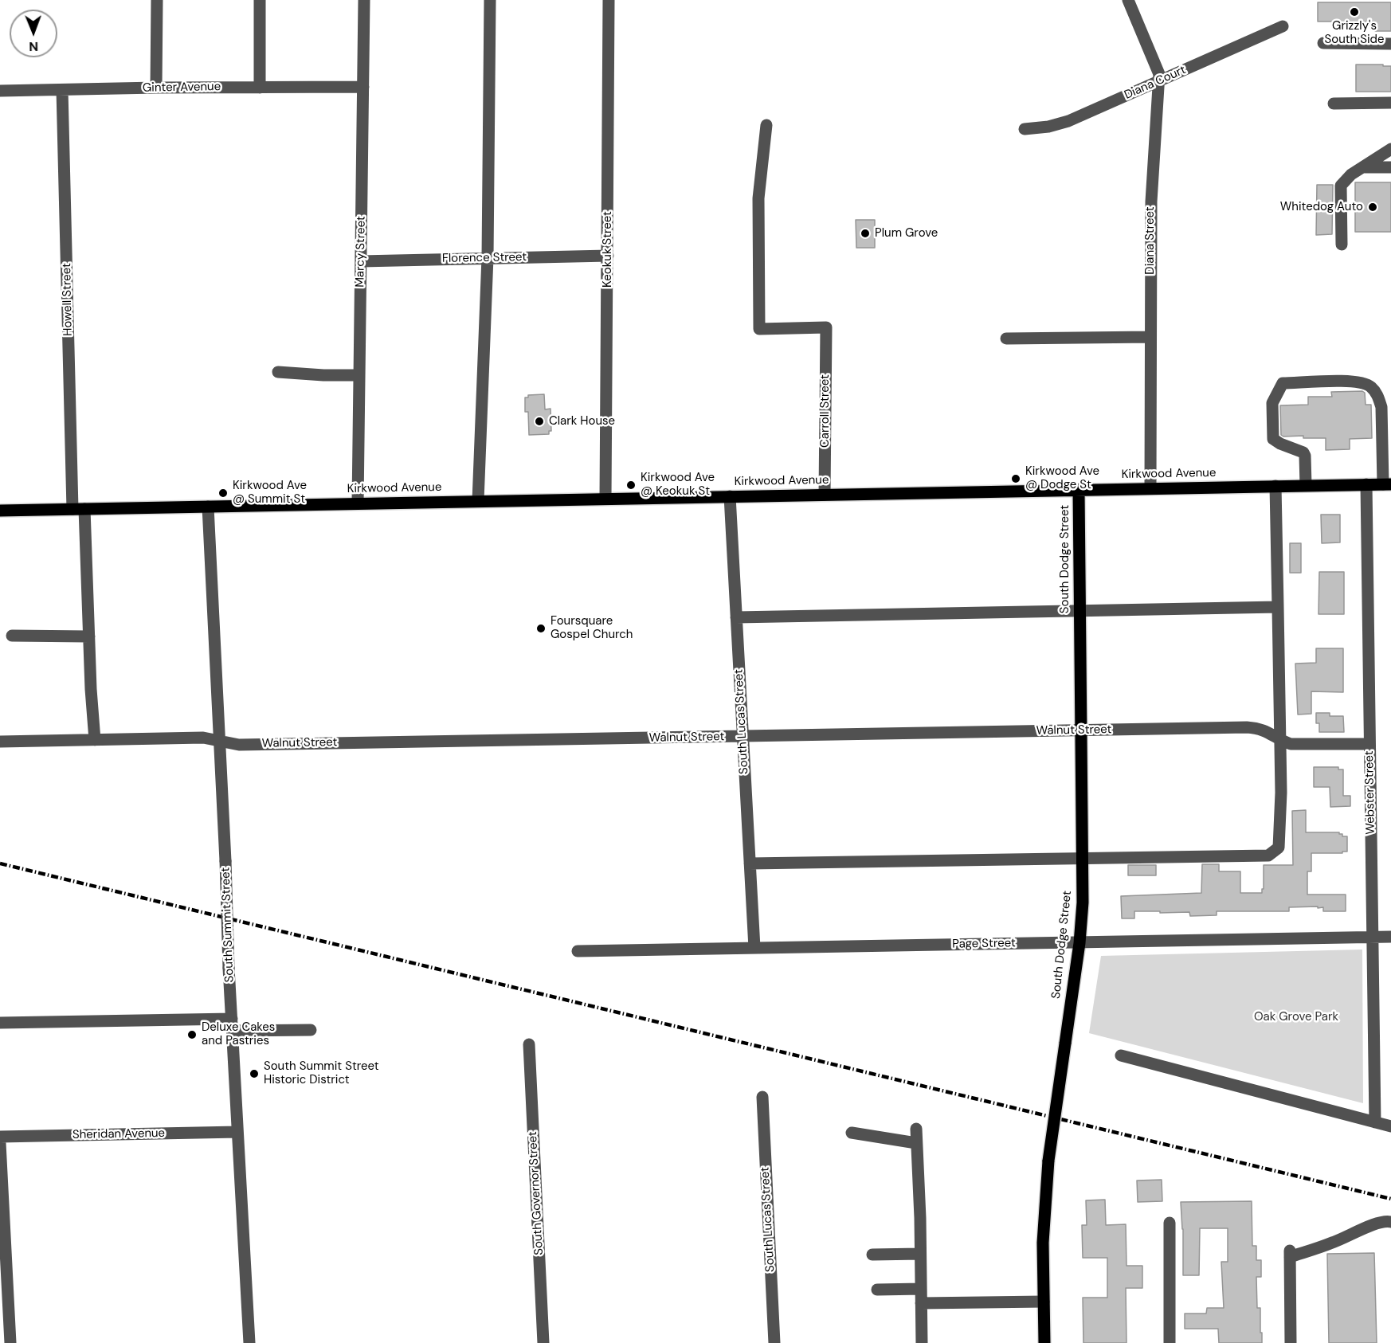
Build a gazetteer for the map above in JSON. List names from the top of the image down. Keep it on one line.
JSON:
{"streets":{"main road":["Kirkwood Avenue","South Dodge Street"],"street":["Diana Court","Ginter Avenue","Diana Street","Keokuk Street","Marcy Street","Florence Street","Howell Street","Carroll Street","South Lucas Street","Walnut Street","Webster Street","South Summit Street","Page Street","Sheridan Avenue","South Governor Street"]},"crossings":[["Diana Court","Diana Street"],["Ginter Avenue","Marcy Street"],["Ginter Avenue","Howell Street"],["Diana Street","Kirkwood Avenue"],["Keokuk Street","Florence Street"],["Keokuk Street","Kirkwood Avenue"],["Marcy Street","Florence Street"],["Marcy Street","Kirkwood Avenue"],["Howell Street","Kirkwood Avenue"],["Howell Street","Walnut Street"],["Carroll Street","Kirkwood Avenue"],["Kirkwood Avenue","South Dodge Street"],["Kirkwood Avenue","South Lucas Street"],["Kirkwood Avenue","Webster Street"],["Kirkwood Avenue","South Summit Street"],["South Dodge Street","Walnut Street"],["South Dodge Street","Page Street"],["South Lucas Street","Walnut Street"],["South Lucas Street","Page Street"],["Walnut Street","Webster Street"],["Walnut Street","South Summit Street"],["Webster Street","Page Street"],["South Summit Street","Sheridan Avenue"]],"parks":["Oak Grove Park"],"places":["Grizzly's South Side","Whitedog Auto","Plum Grove","Clark House","Kirkwood Ave @ Dodge St","Kirkwood Ave @ Keokuk St","Kirkwood Ave @ Summit St","Foursquare Gospel Church","Deluxe Cakes and Pastries","South Summit Street Historic District"],"north":"bottom"}
